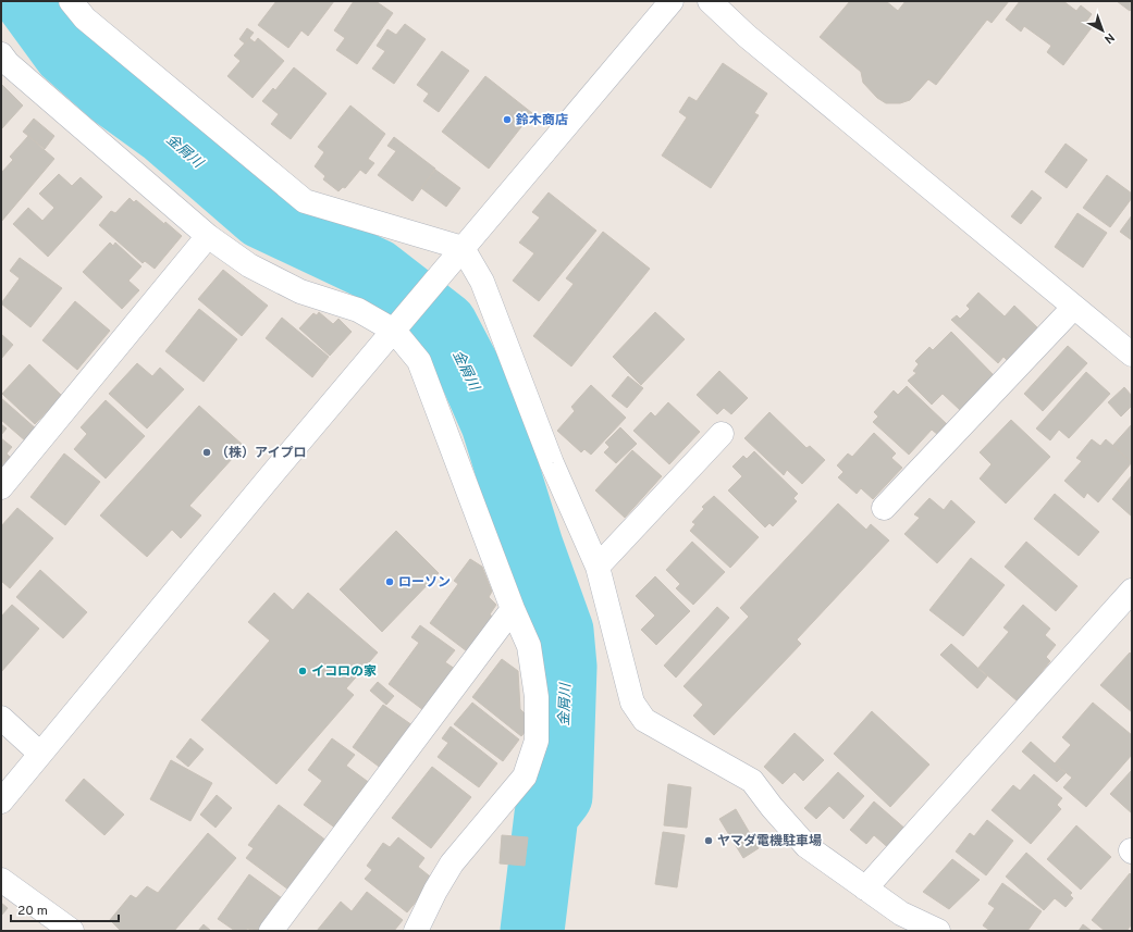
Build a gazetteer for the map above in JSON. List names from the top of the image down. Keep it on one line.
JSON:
{"water":["金屑川"],"places":["鈴木商店","（株）アイプロ","ローソン","イコロの家","ヤマダ電機駐車場"],"scale_bar":"20 m","north":"bottom right"}
